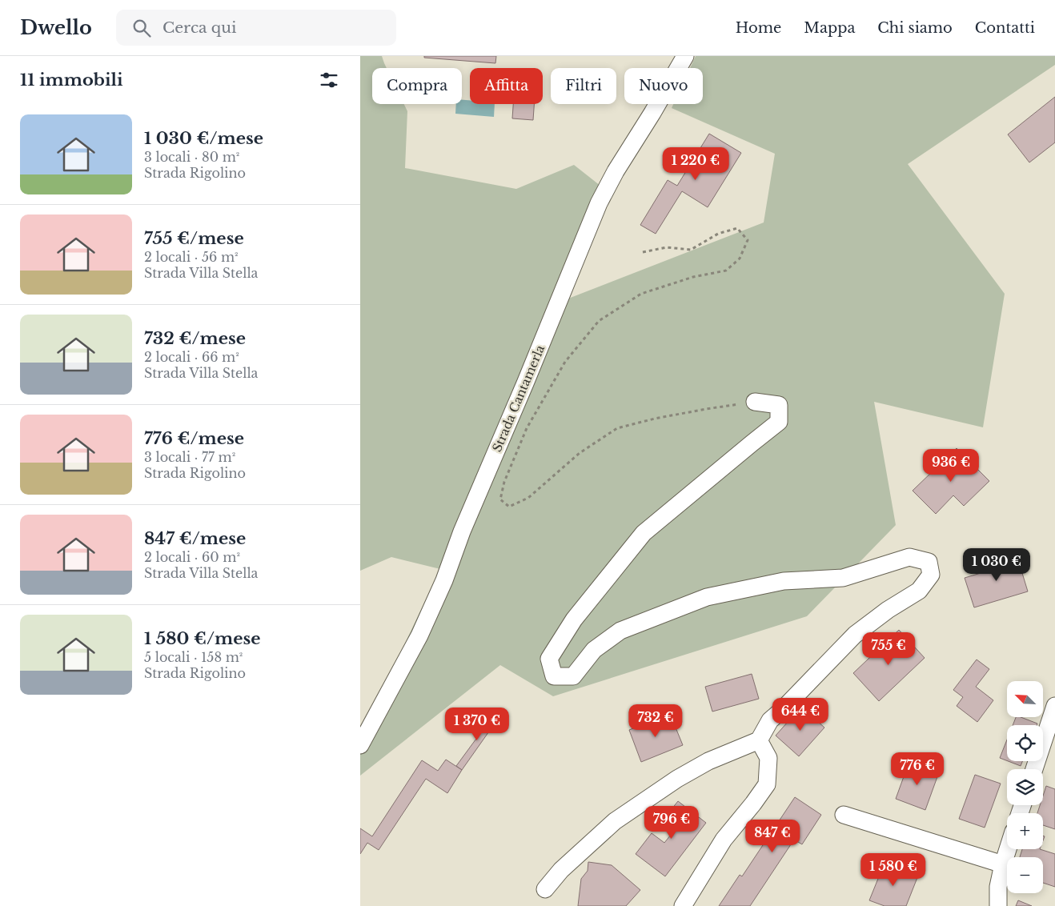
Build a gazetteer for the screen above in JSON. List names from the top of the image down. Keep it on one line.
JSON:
{"streets":{"street":["Strada Cantamerla"]},"north":"top left","page":{"header":"Dwello","search":"Cerca qui","nav":["Home","Mappa","Chi siamo","Contatti"],"heading":"11 immobili","chip":["Compra","Affitta","Filtri","Nuovo"],"list":[{"name":"1 030 €/mese","note":"3 locali · 80 m² · Strada Rigolino"},{"name":"755 €/mese","note":"2 locali · 56 m² · Strada Villa Stella"},{"name":"732 €/mese","note":"2 locali · 66 m² · Strada Villa Stella"},{"name":"776 €/mese","note":"3 locali · 77 m² · Strada Rigolino"},{"name":"847 €/mese","note":"2 locali · 60 m² · Strada Villa Stella"},{"name":"1 580 €/mese","note":"5 locali · 158 m² · Strada Rigolino"}],"price":["1 220 €","936 €","1 030 €","755 €","644 €","732 €","1 370 €","776 €","796 €","847 €","1 580 €"],"map_buttons":["+","−"]}}
